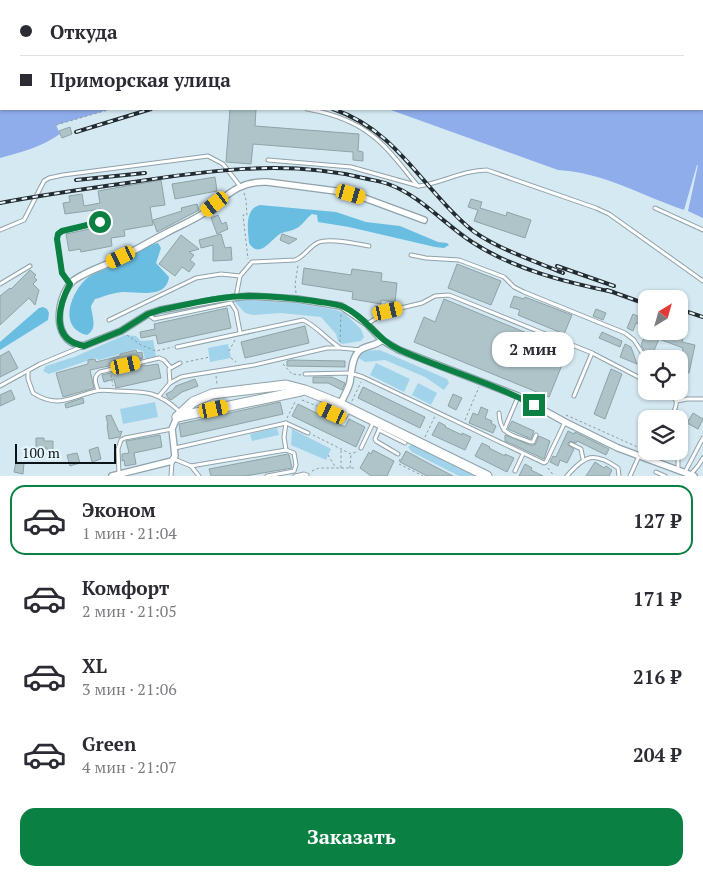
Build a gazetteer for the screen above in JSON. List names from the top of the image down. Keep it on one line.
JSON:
{"scale_bar":"100 m","north":"top right","page":{"banner":["Откуда","Приморская улица"],"bubble":"2 мин","scale":"100 m","list":[{"name":"Эконом","note":"1 мин · 21:04","value":"127 ₽"},{"name":"Комфорт","note":"2 мин · 21:05","value":"171 ₽"},{"name":"XL","note":"3 мин · 21:06","value":"216 ₽"},{"name":"Green","note":"4 мин · 21:07","value":"204 ₽"}],"buttons":"Заказать"}}
